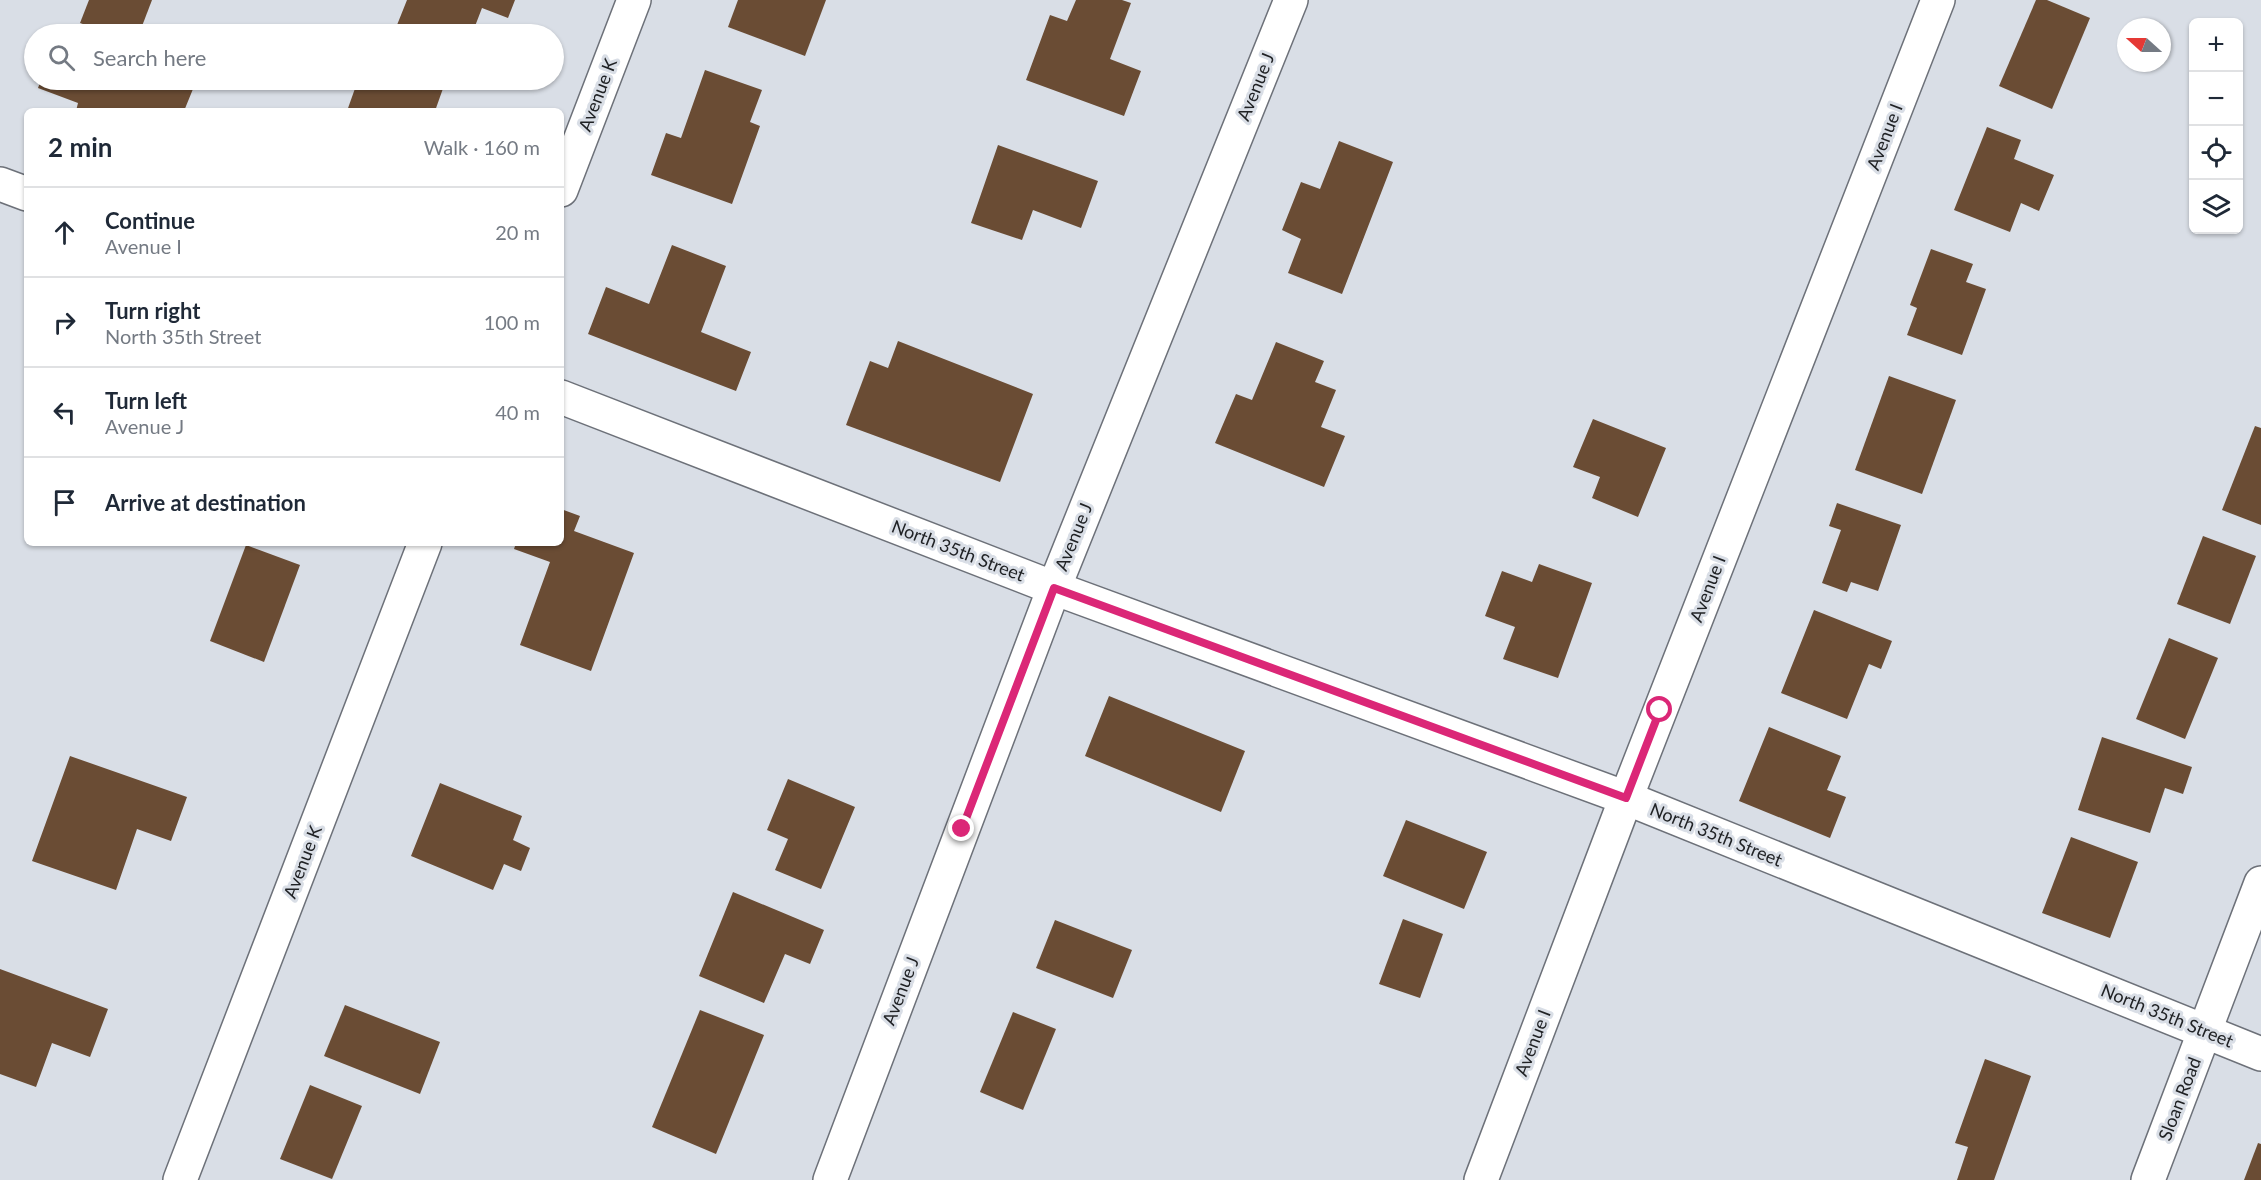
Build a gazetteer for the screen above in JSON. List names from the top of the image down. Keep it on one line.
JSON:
{"streets":{"street":["Avenue J","Avenue K","Avenue I","North 35th Street","Sloan Road"]},"crossings":[["Avenue J","North 35th Street"],["Avenue I","North 35th Street"],["North 35th Street","Sloan Road"]],"north":"left","page":{"map_buttons":["+","−"],"search":"Search here","heading":["2 min","Walk · 160 m"],"list":[["Continue","Avenue I","20 m"],["Turn right","North 35th Street","100 m"],["Turn left","Avenue J","40 m"],"Arrive at destination"]}}
